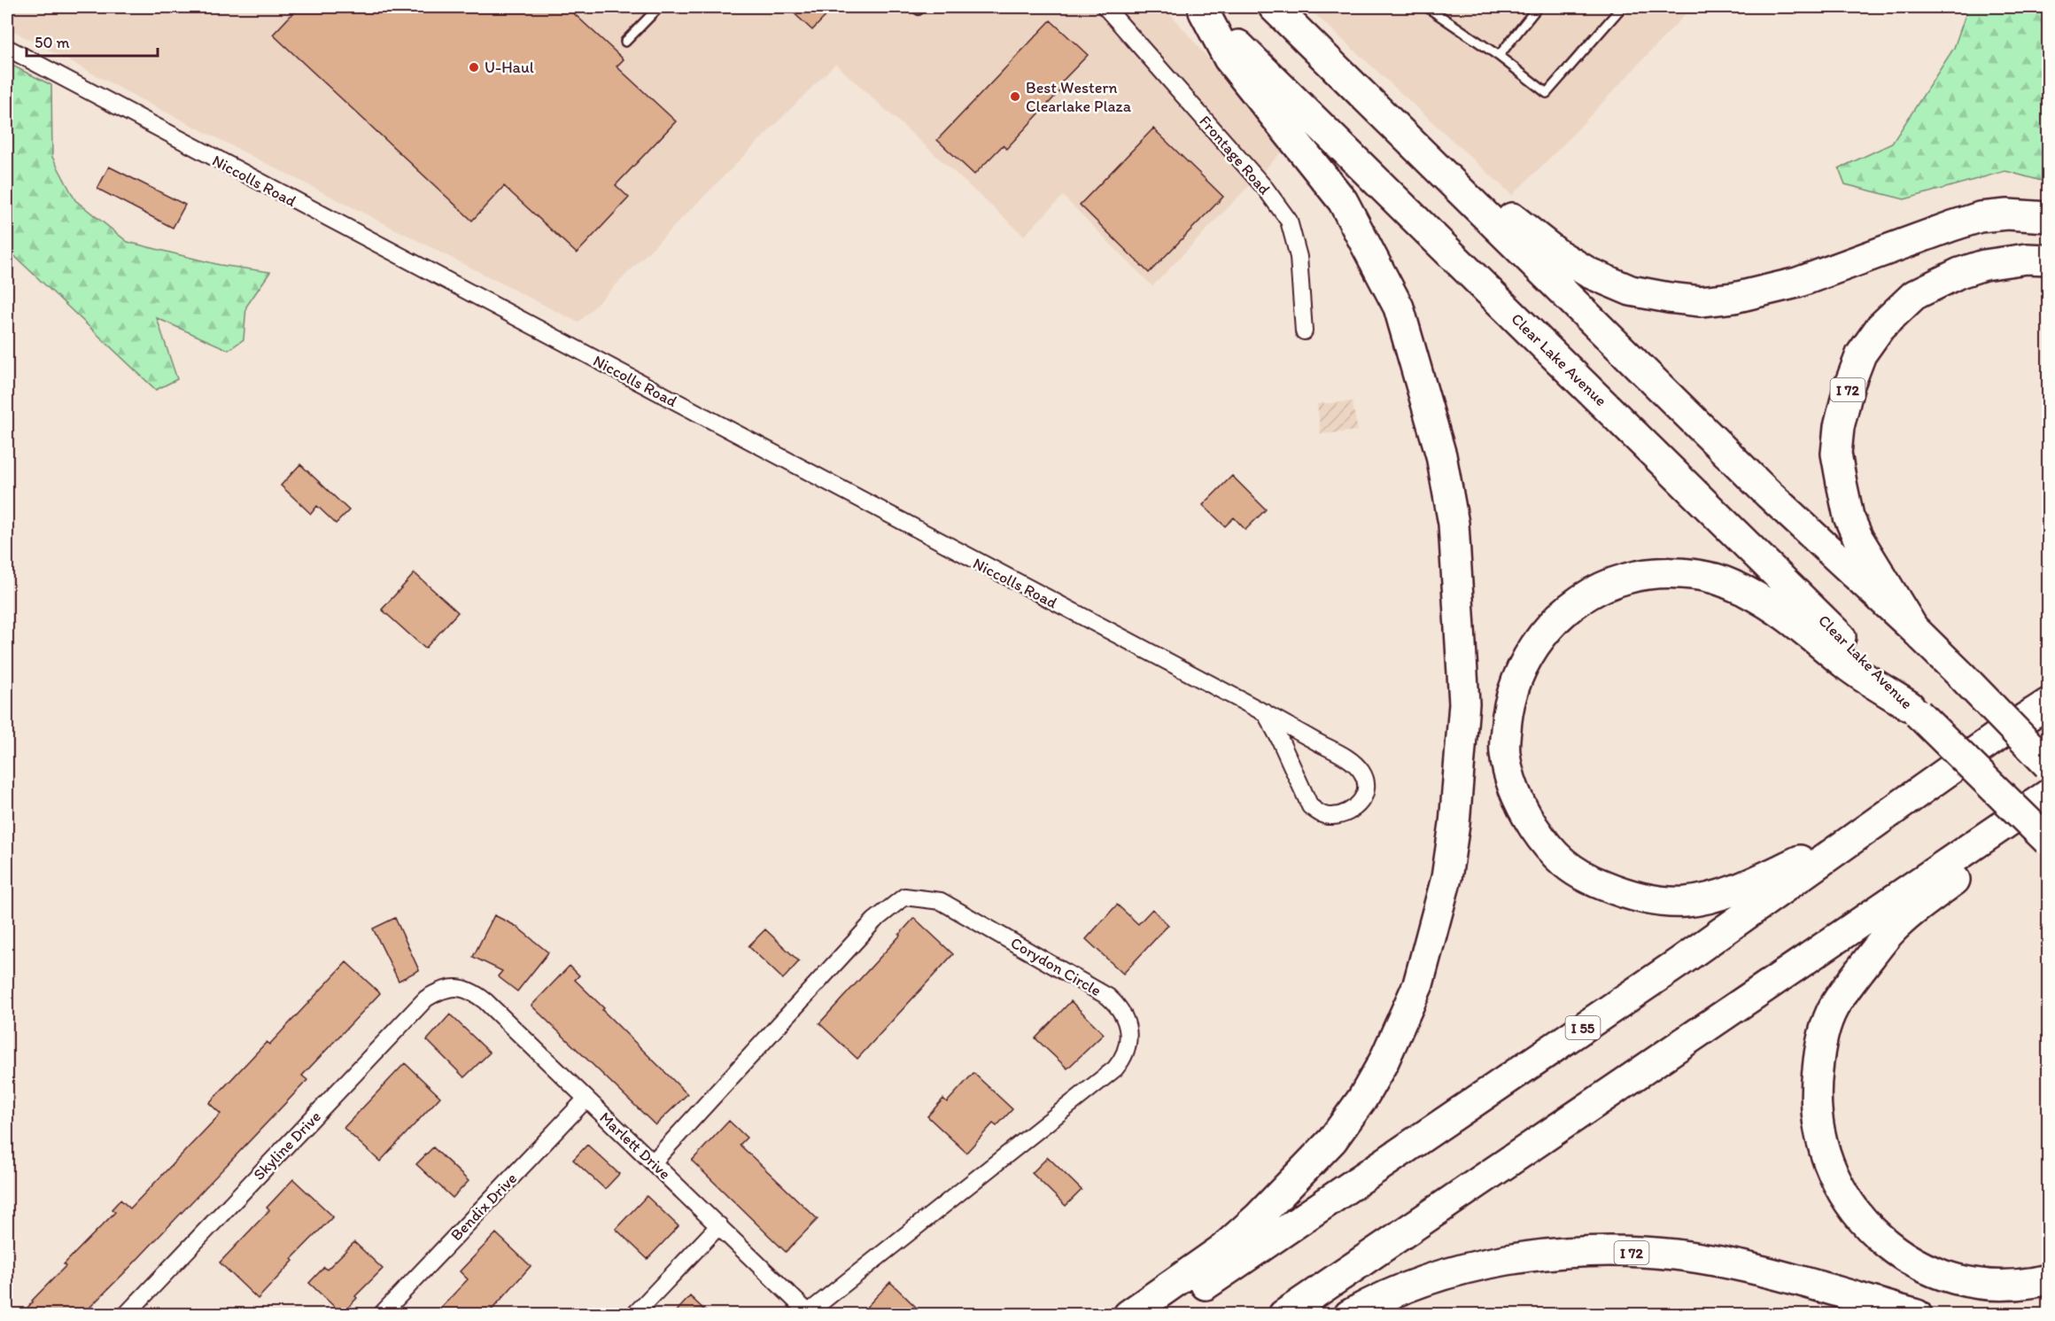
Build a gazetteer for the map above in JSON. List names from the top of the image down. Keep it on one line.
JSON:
{"streets":{"highway":["Clear Lake Avenue","I 72","I 55"],"street":["Frontage Road","Niccolls Road","Corydon Circle","Skyline Drive","Marlett Drive","Bendix Drive"]},"crossings":[["Corydon Circle","Marlett Drive"],["Skyline Drive","Marlett Drive"],["Marlett Drive","Bendix Drive"]],"places":["U-Haul","Best Western Clearlake Plaza"],"scale_bar":"50 m"}
